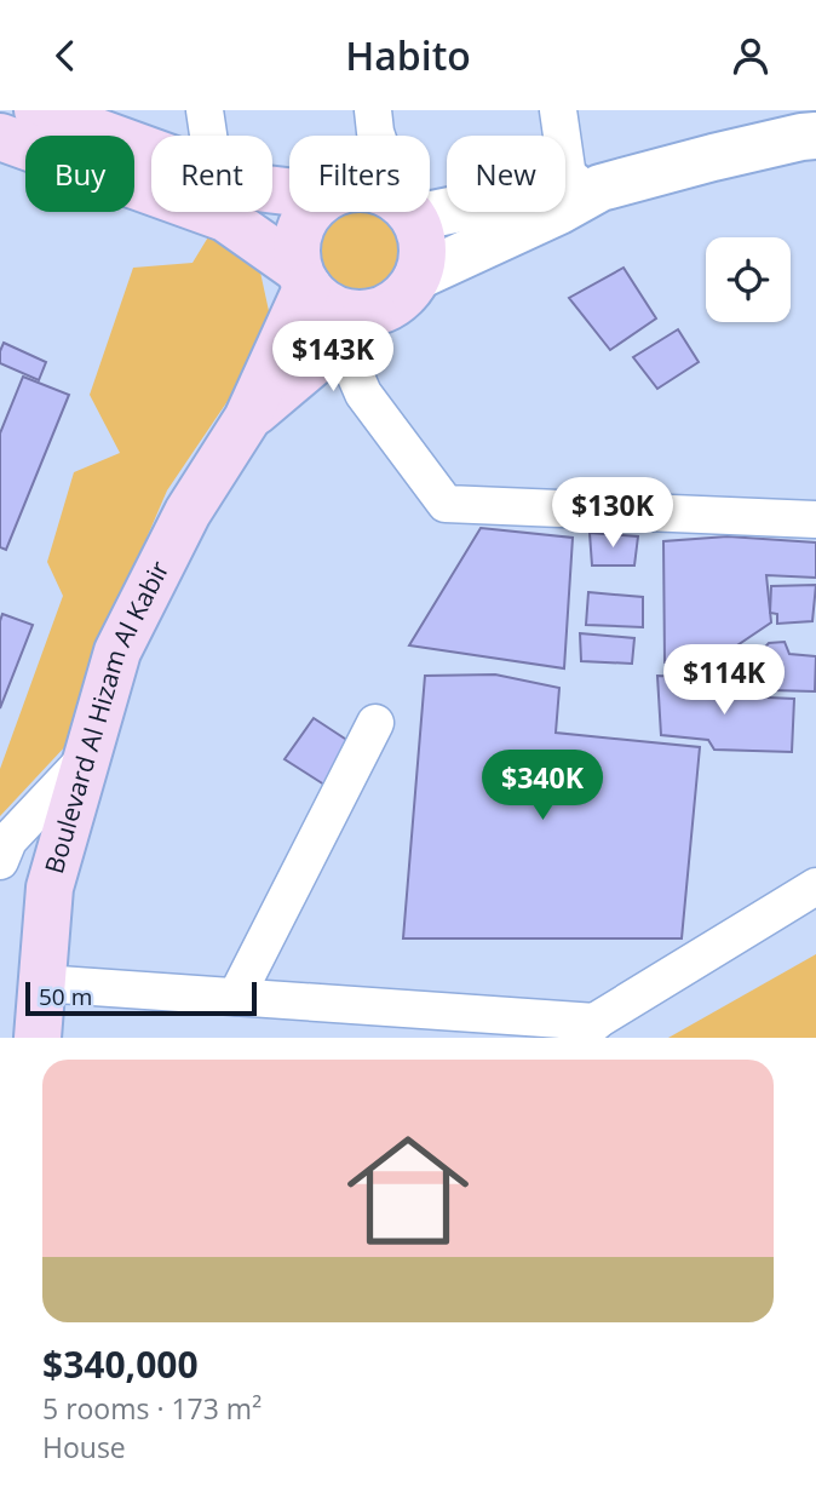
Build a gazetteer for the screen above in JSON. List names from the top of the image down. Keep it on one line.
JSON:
{"streets":{"main road":["Boulevard Al Hizam Al Kabir"]},"scale_bar":"50 m","page":{"header":"Habito","chip":["Buy","Rent","Filters","New"],"price":["$143K","$130K","$114K","$340K"],"scale":"50 m","list":[{"name":"$340,000","note":"5 rooms · 173 m² · House"}]}}
